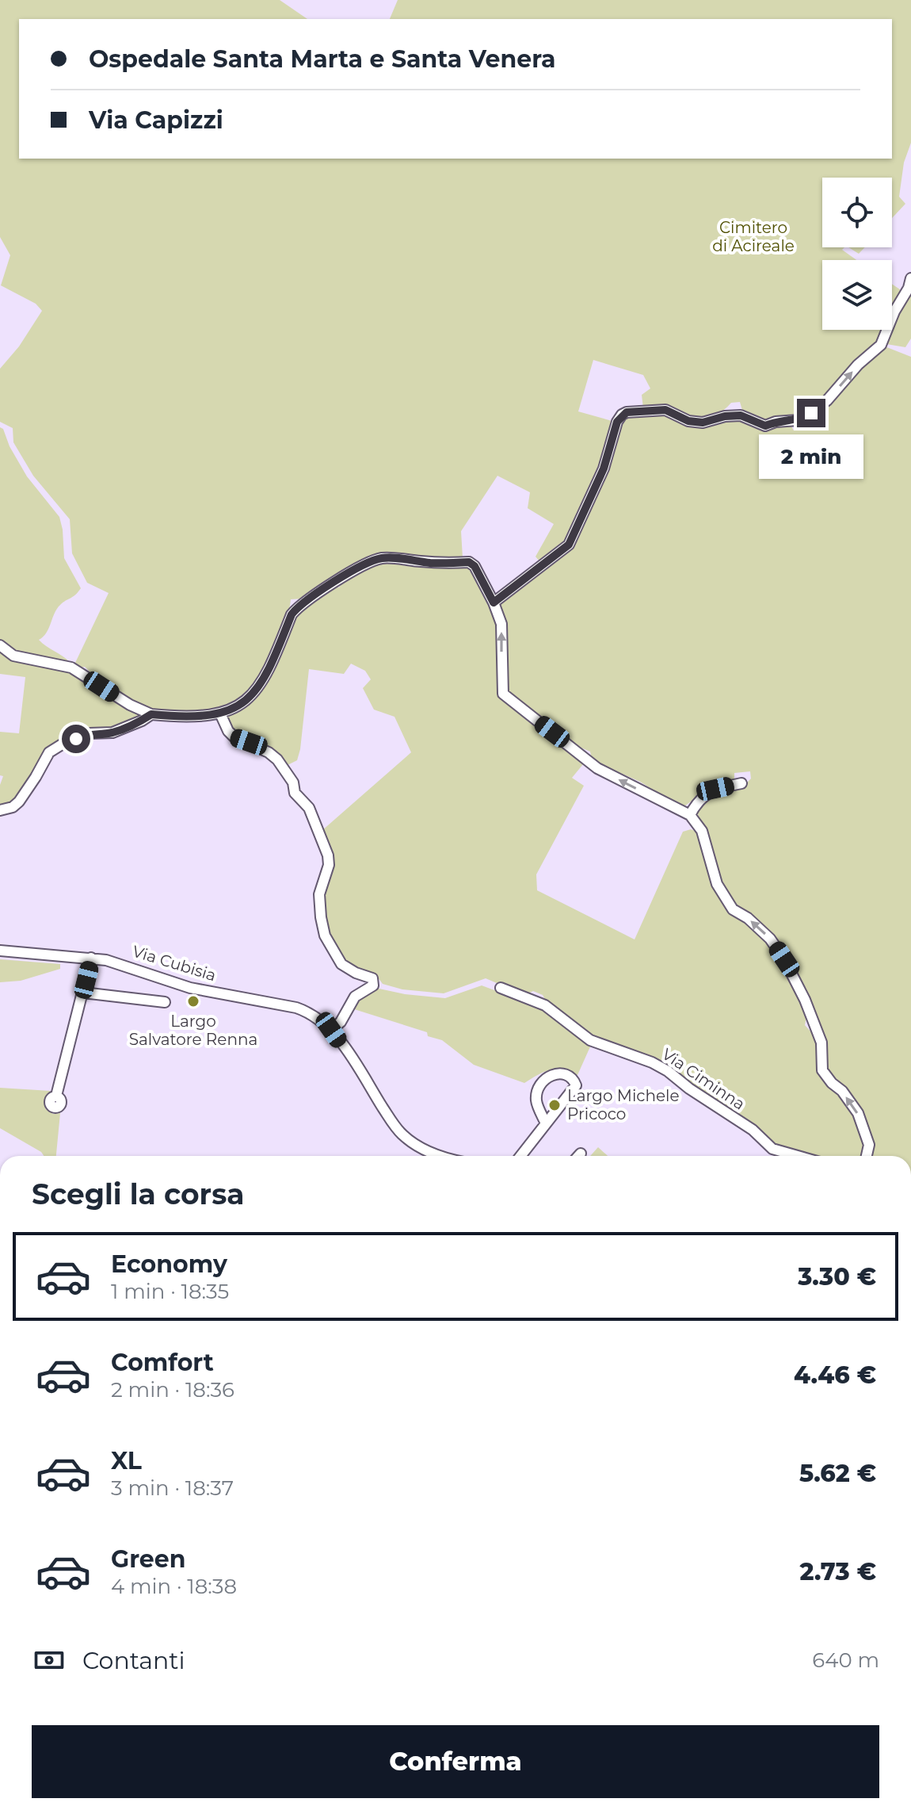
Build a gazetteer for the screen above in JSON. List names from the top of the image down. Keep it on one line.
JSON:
{"streets":{"street":["Via Cubisia","Via Ciminna"]},"parks":["Cimitero di Acireale"],"places":["Largo Salvatore Renna","Largo Michele Pricoco"],"page":{"banner":["Ospedale Santa Marta e Santa Venera","Via Capizzi"],"bubble":"2 min","heading":"Scegli la corsa","list":[{"name":"Economy","note":"1 min · 18:35","value":"3.30 €"},{"name":"Comfort","note":"2 min · 18:36","value":"4.46 €"},{"name":"XL","note":"3 min · 18:37","value":"5.62 €"},{"name":"Green","note":"4 min · 18:38","value":"2.73 €"}],"pay":["Contanti","640 m"],"buttons":"Conferma"}}
